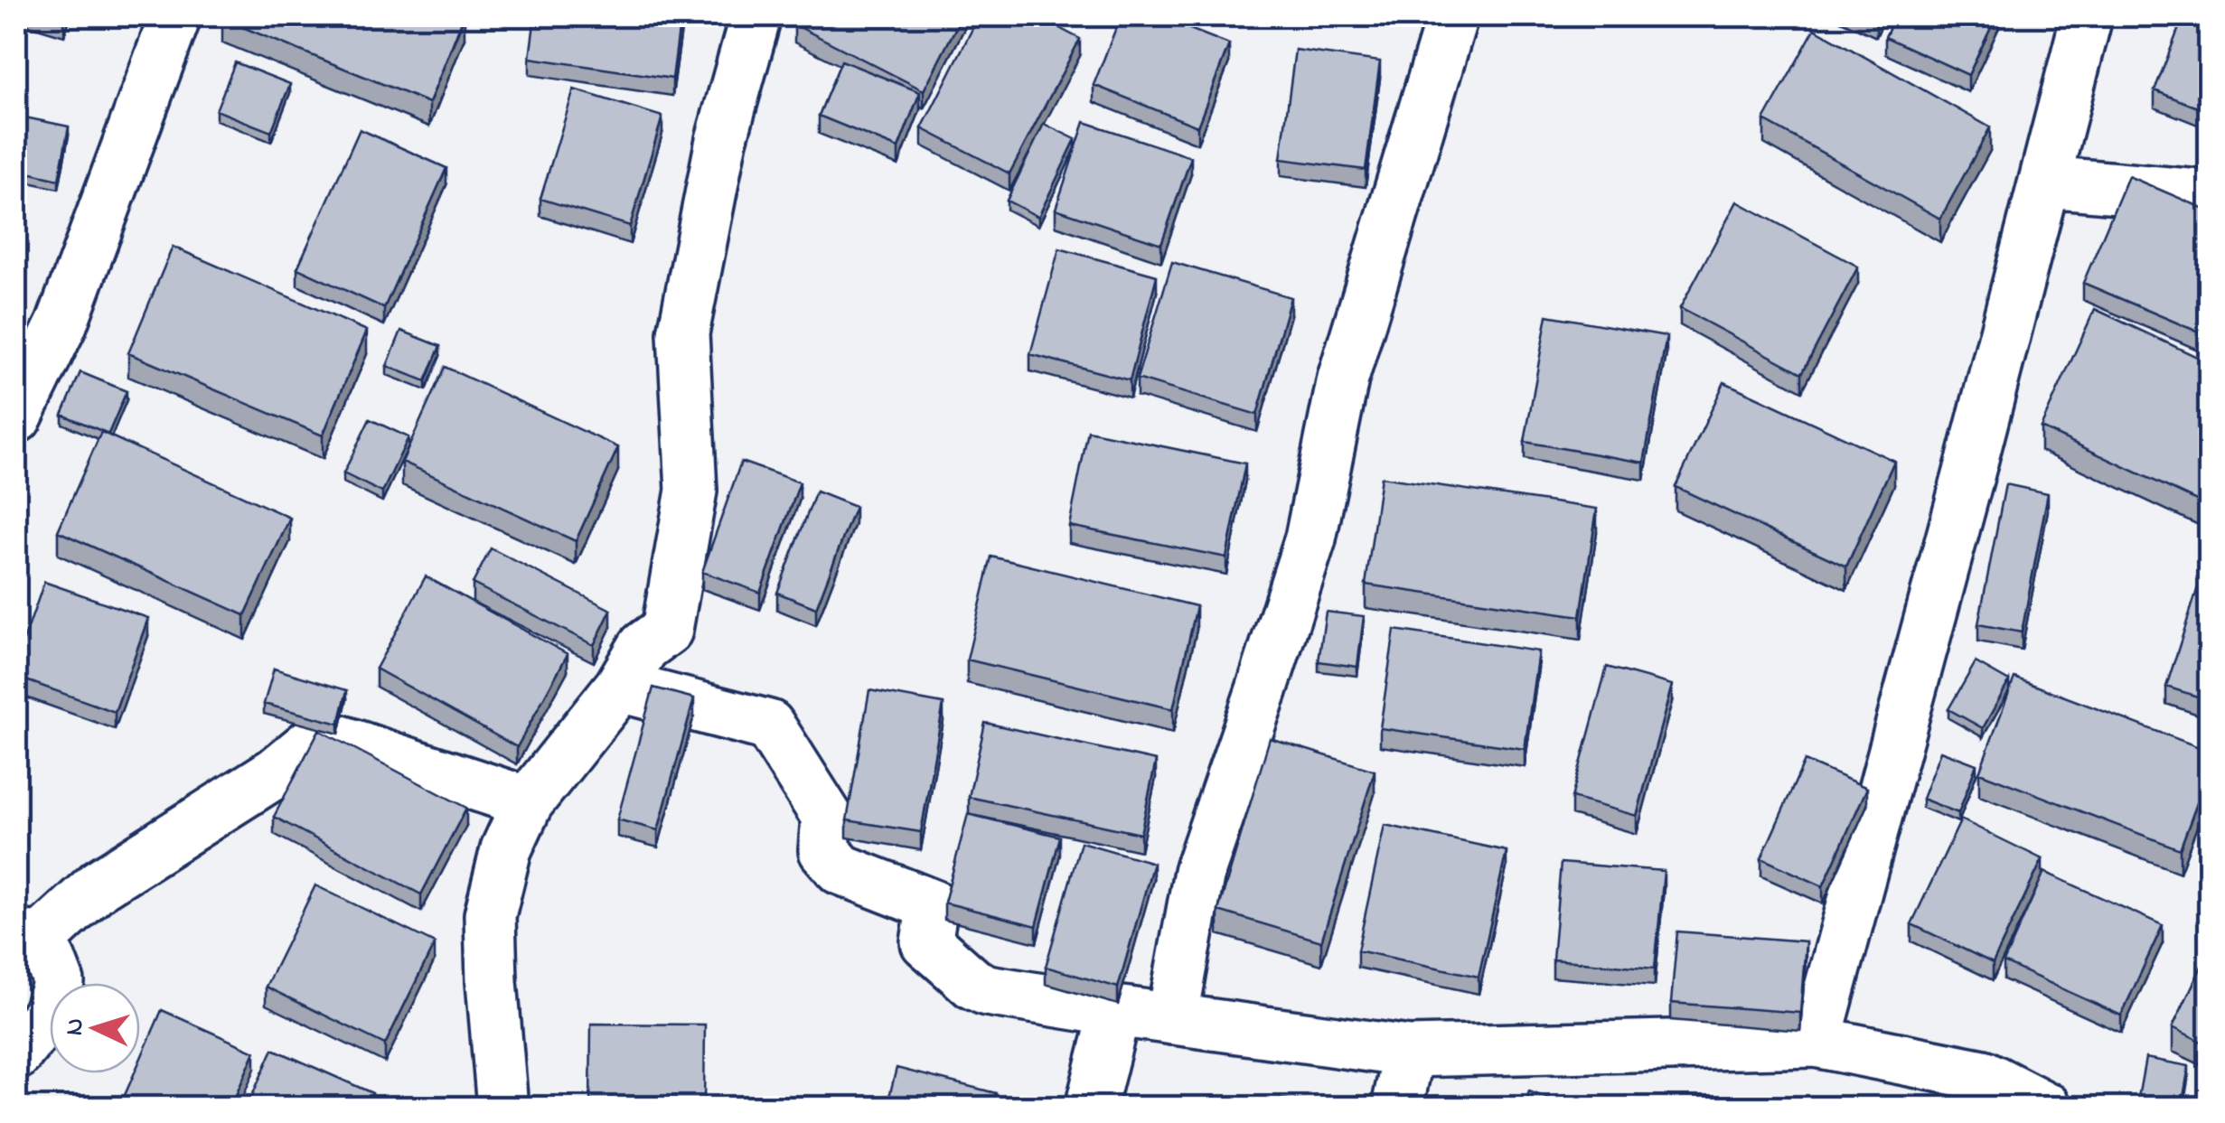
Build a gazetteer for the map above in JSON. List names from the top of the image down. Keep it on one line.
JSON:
{"north":"left"}
